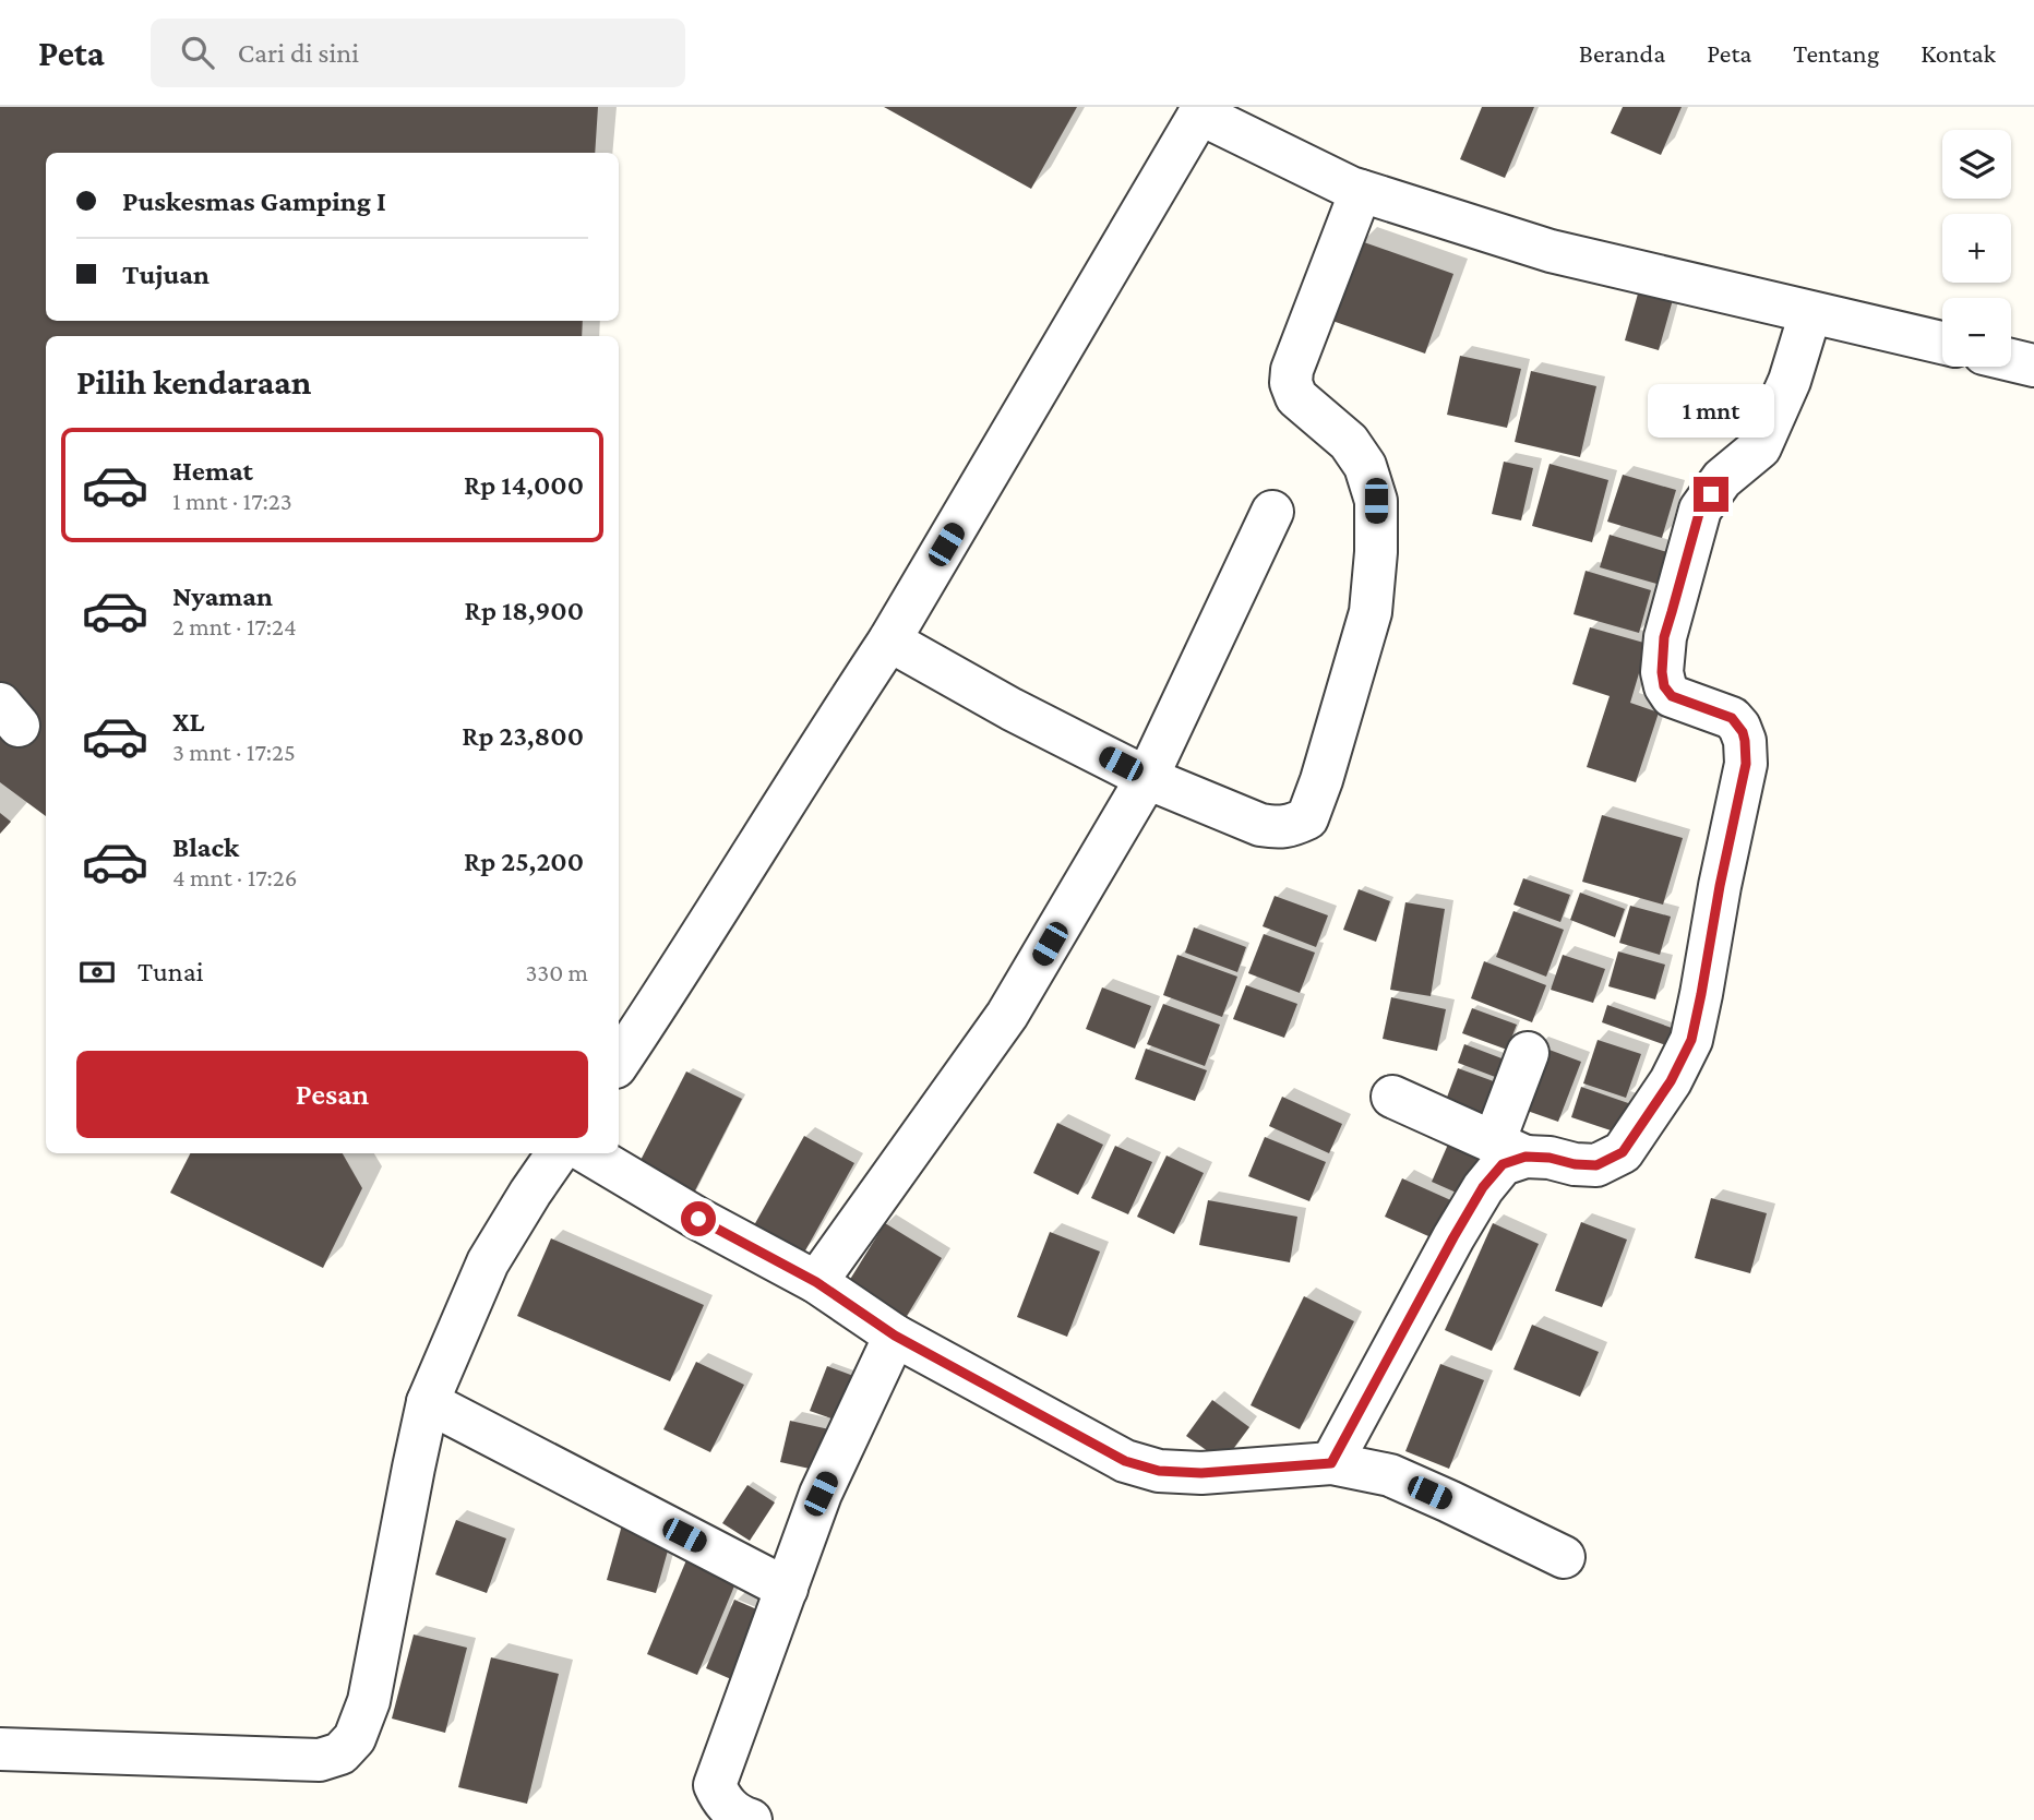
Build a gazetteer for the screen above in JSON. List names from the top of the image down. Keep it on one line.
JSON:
{"page":{"header":"Peta","search":"Cari di sini","nav":["Beranda","Peta","Tentang","Kontak"],"map_buttons":["+","−"],"banner":["Puskesmas Gamping I","Tujuan"],"heading":"Pilih kendaraan","bubble":"1 mnt","list":[{"name":"Hemat","note":"1 mnt · 17:23","value":"Rp 14,000"},{"name":"Nyaman","note":"2 mnt · 17:24","value":"Rp 18,900"},{"name":"XL","note":"3 mnt · 17:25","value":"Rp 23,800"},{"name":"Black","note":"4 mnt · 17:26","value":"Rp 25,200"}],"pay":["Tunai","330 m"],"buttons":"Pesan"}}
